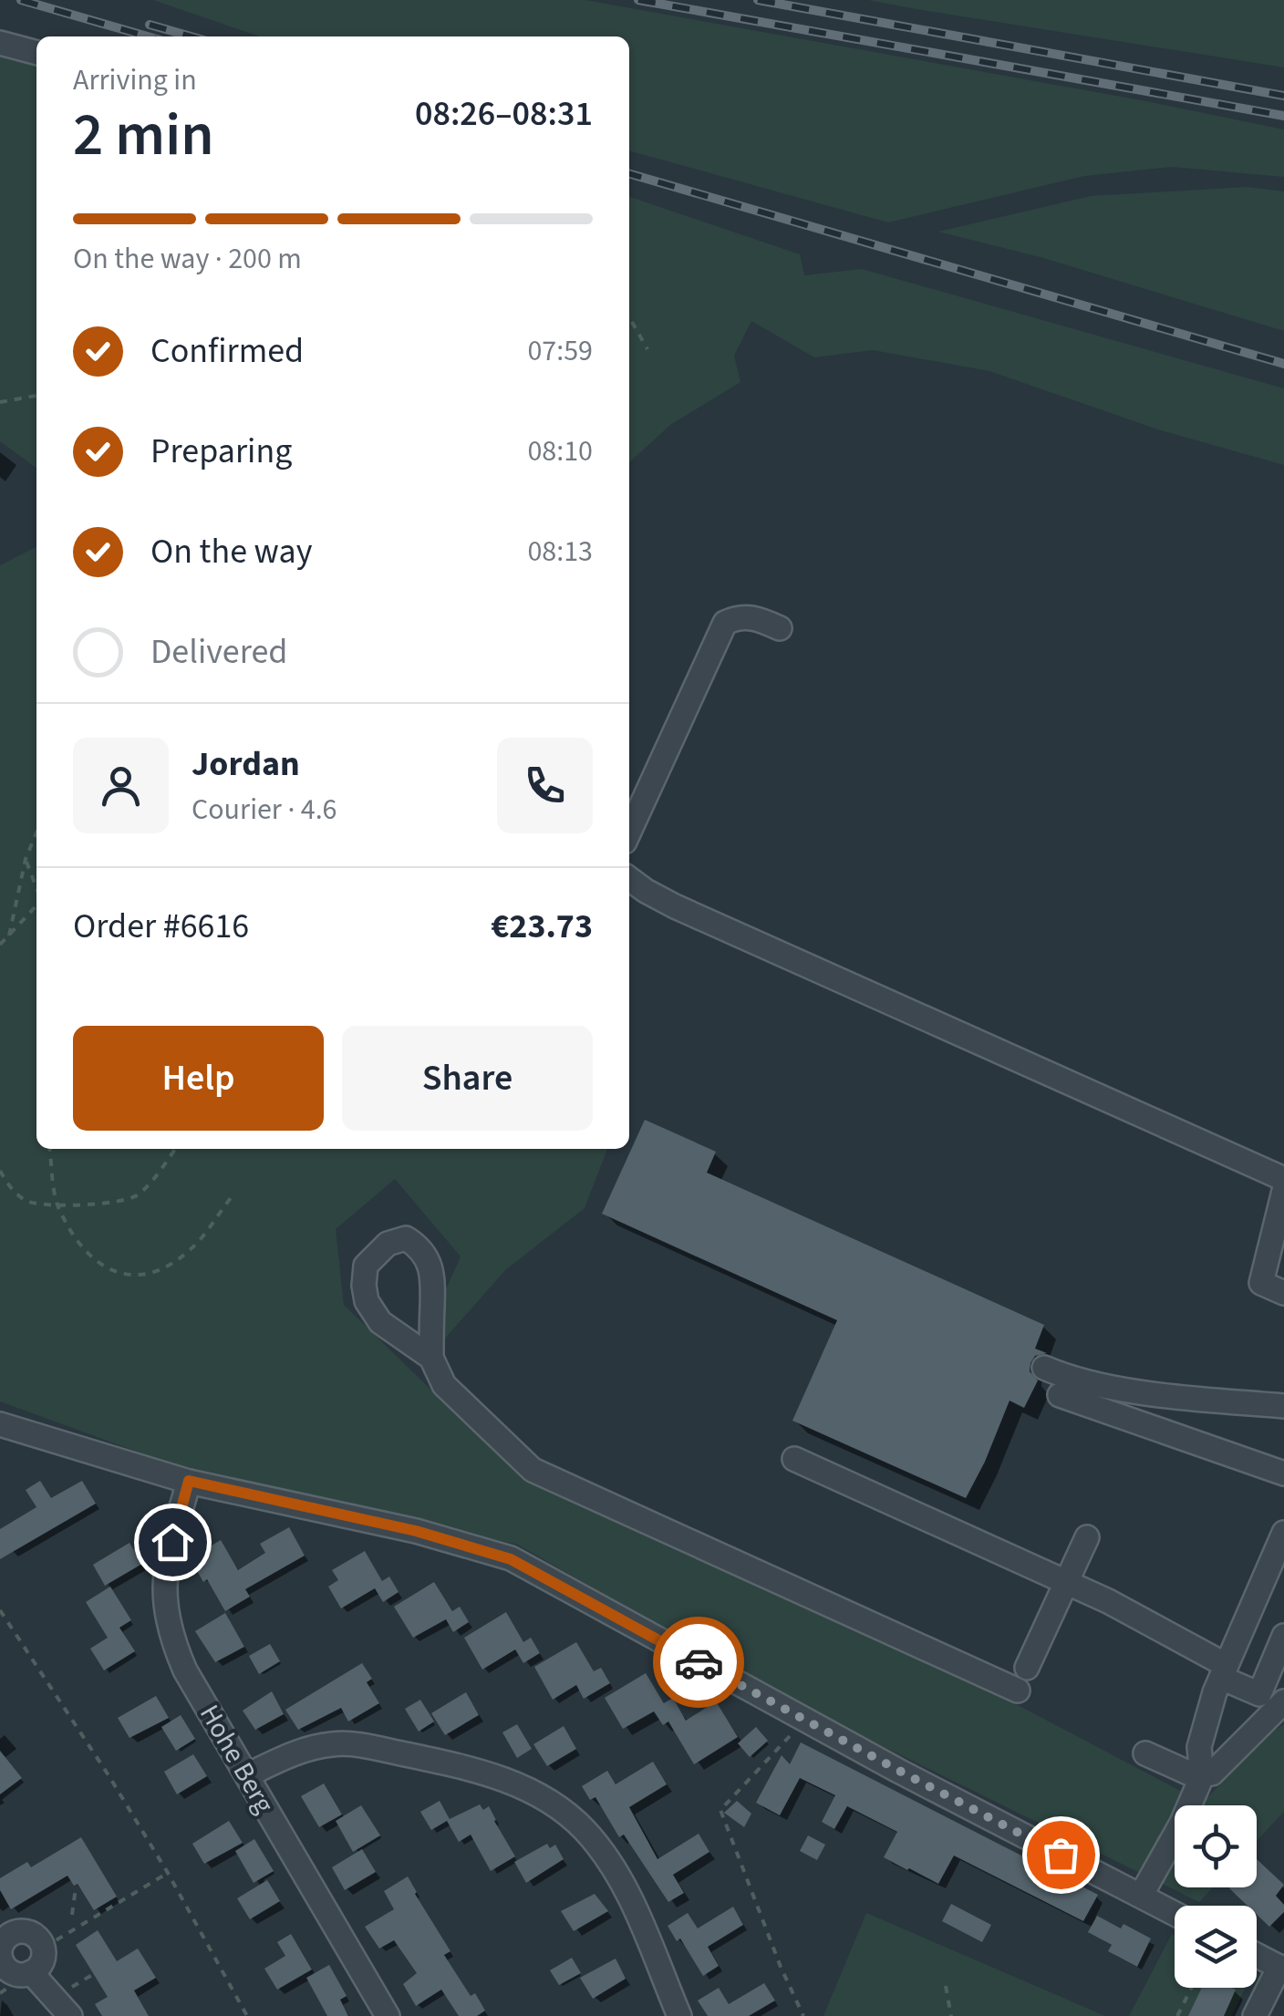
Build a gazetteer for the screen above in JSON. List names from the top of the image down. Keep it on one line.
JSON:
{"streets":{"street":["Hohe Berg"]},"page":{"heading":["2 min","Arriving in","08:26–08:31"],"panel":["Jordan","Courier · 4.6","Order #6616","€23.73"],"bar":"On the way · 200 m","list":[["Confirmed","07:59"],["Preparing","08:10"],["On the way","08:13"],"Delivered"],"buttons":["Help","Share"]}}
